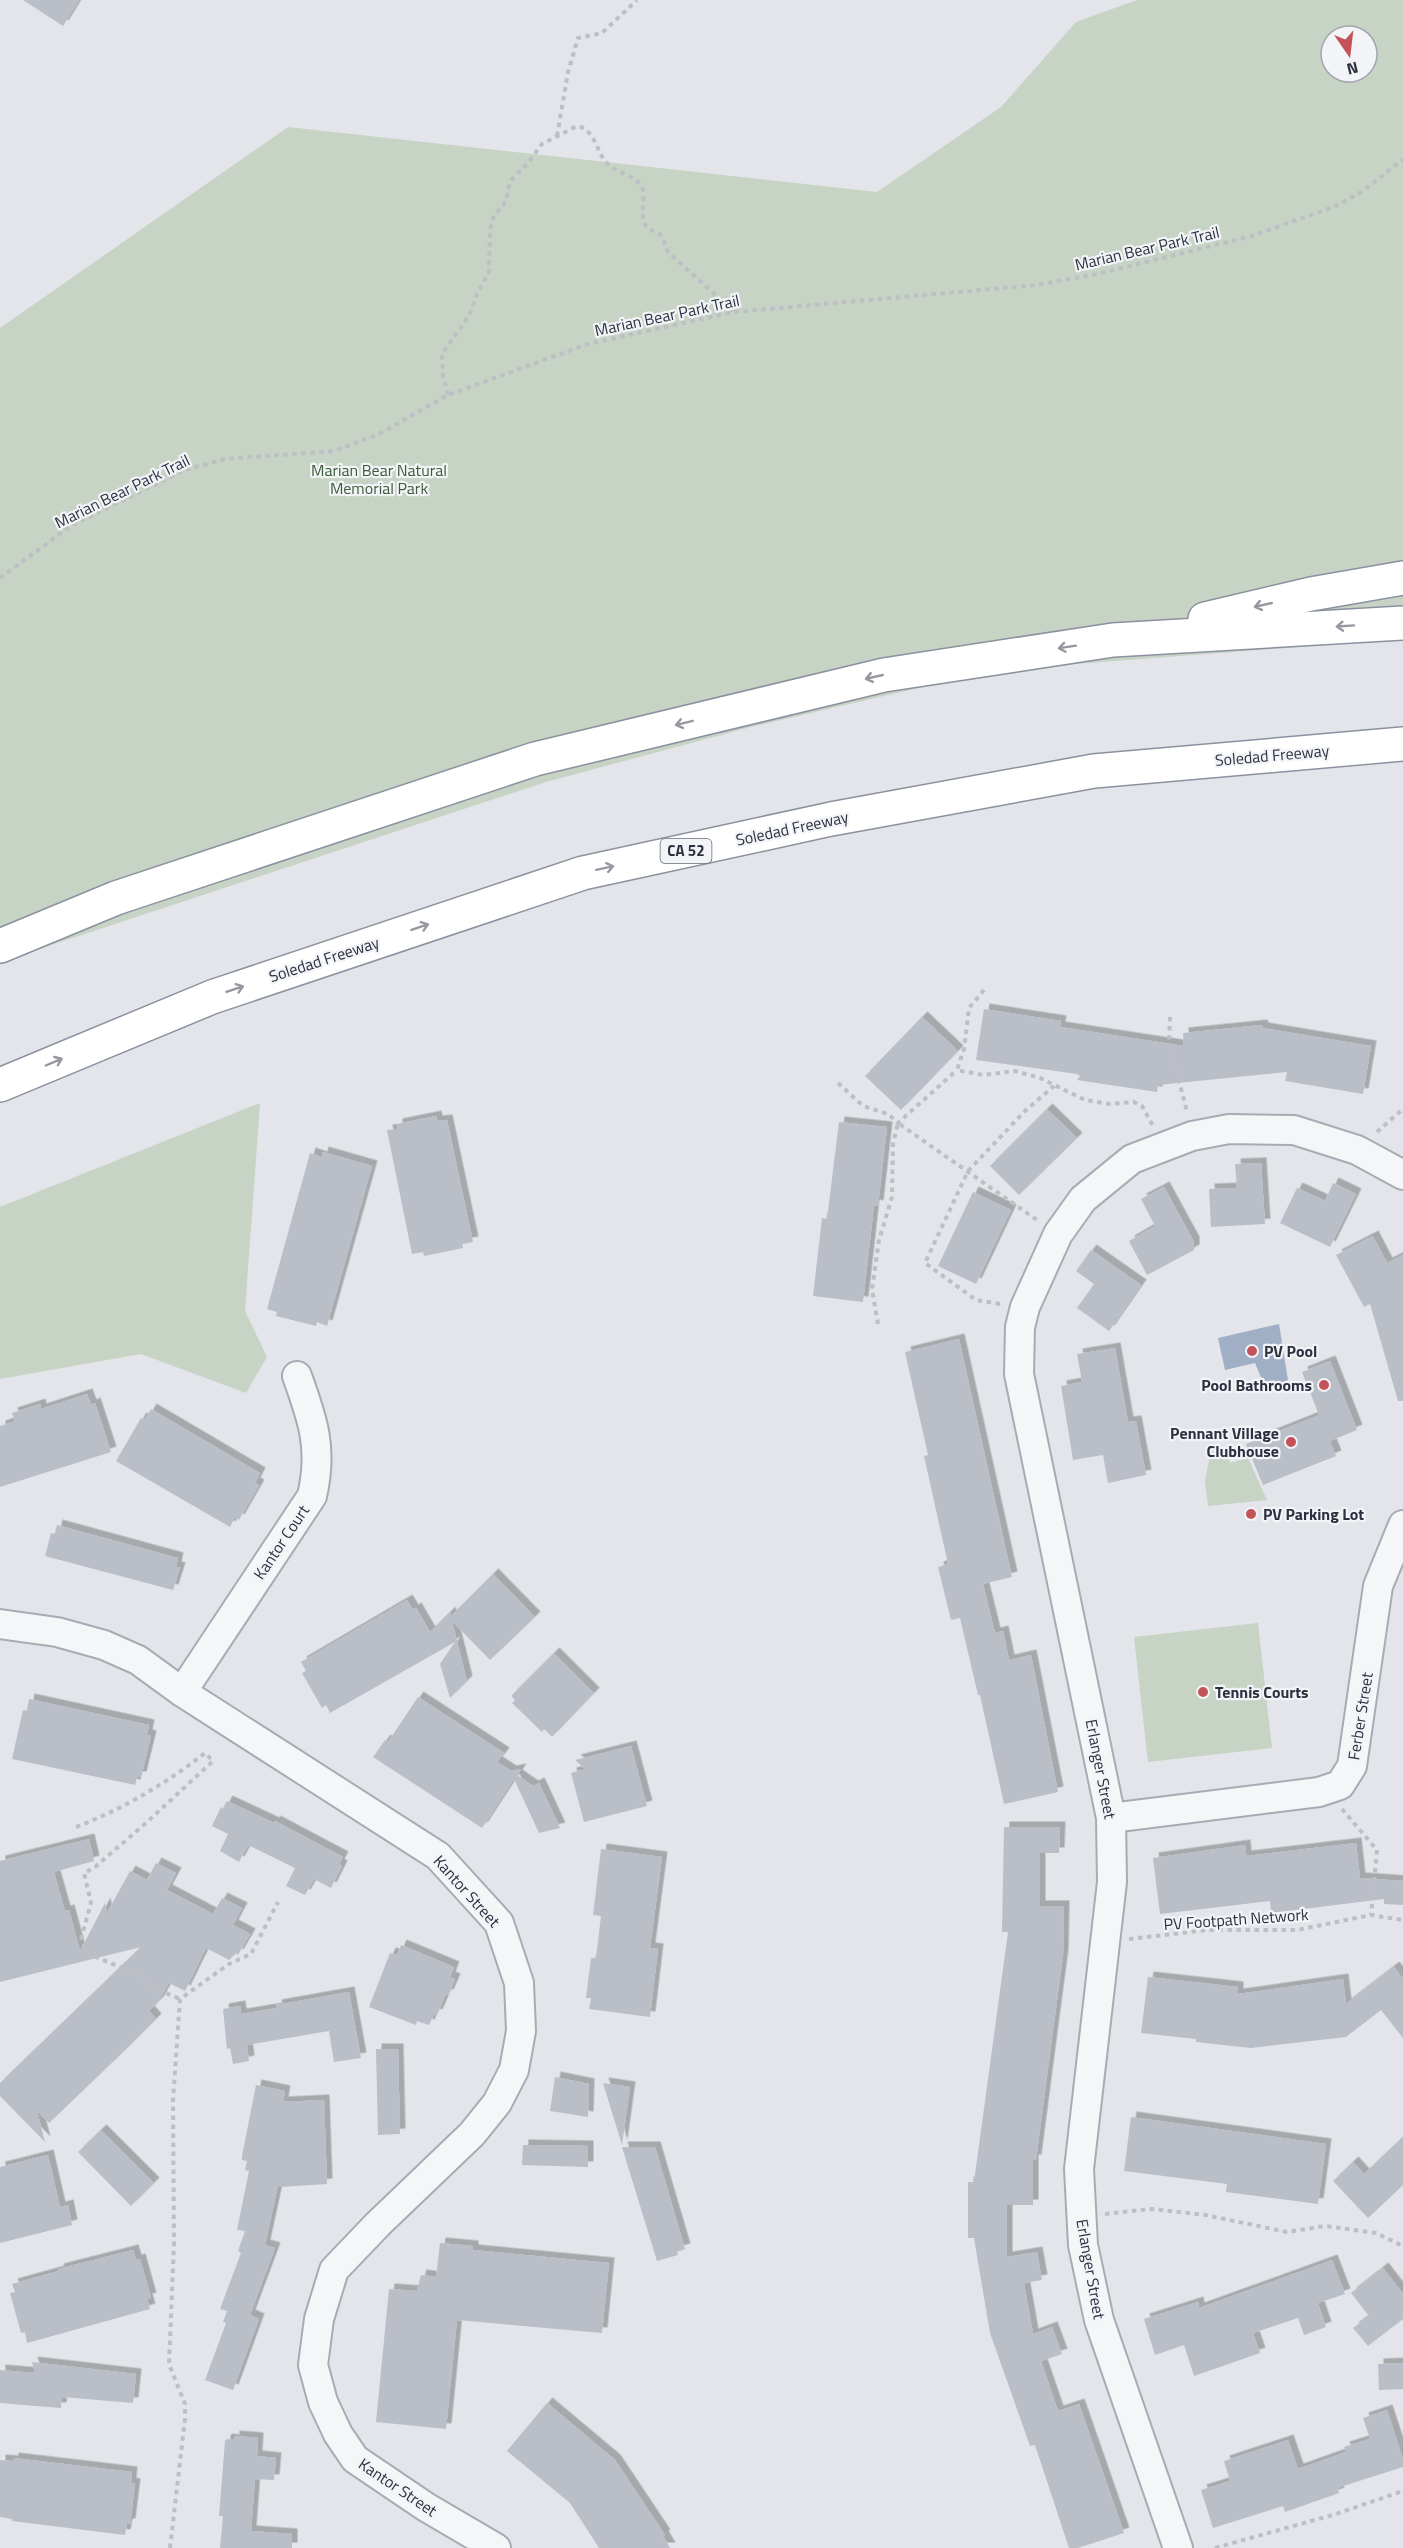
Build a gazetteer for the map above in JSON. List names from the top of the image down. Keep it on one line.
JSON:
{"streets":{"highway":["Soledad Freeway","CA 52"],"street":["Kantor Court","Ferber Street","Erlanger Street","Kantor Street"],"path":["Marian Bear Park Trail","PV Footpath Network"]},"crossings":[["Kantor Court","Kantor Street"],["Erlanger Street","PV Footpath Network"]],"parks":["Marian Bear Natural Memorial Park"],"places":["PV Pool","Pool Bathrooms","Pennant Village Clubhouse","PV Parking Lot","Tennis Courts"],"north":"bottom"}
